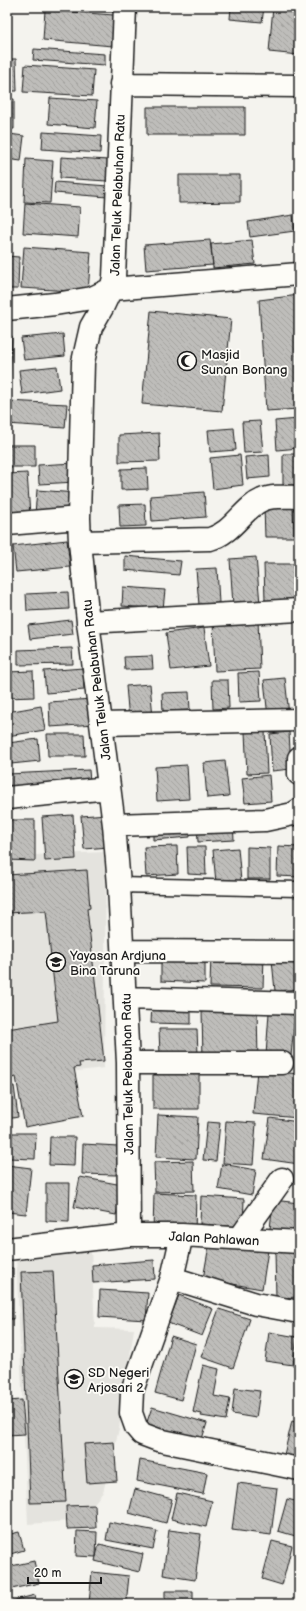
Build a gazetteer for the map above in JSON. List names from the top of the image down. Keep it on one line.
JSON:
{"streets":{"street":["Jalan Teluk Pelabuhan Ratu","Jalan Pahlawan"]},"crossings":[["Jalan Teluk Pelabuhan Ratu","Jalan Pahlawan"]],"places":{"mosque":["Masjid Sunan Bonang"],"school or university":["Yayasan Ardjuna Bina Taruna","SD Negeri Arjosari 2"]},"scale_bar":"20 m"}
